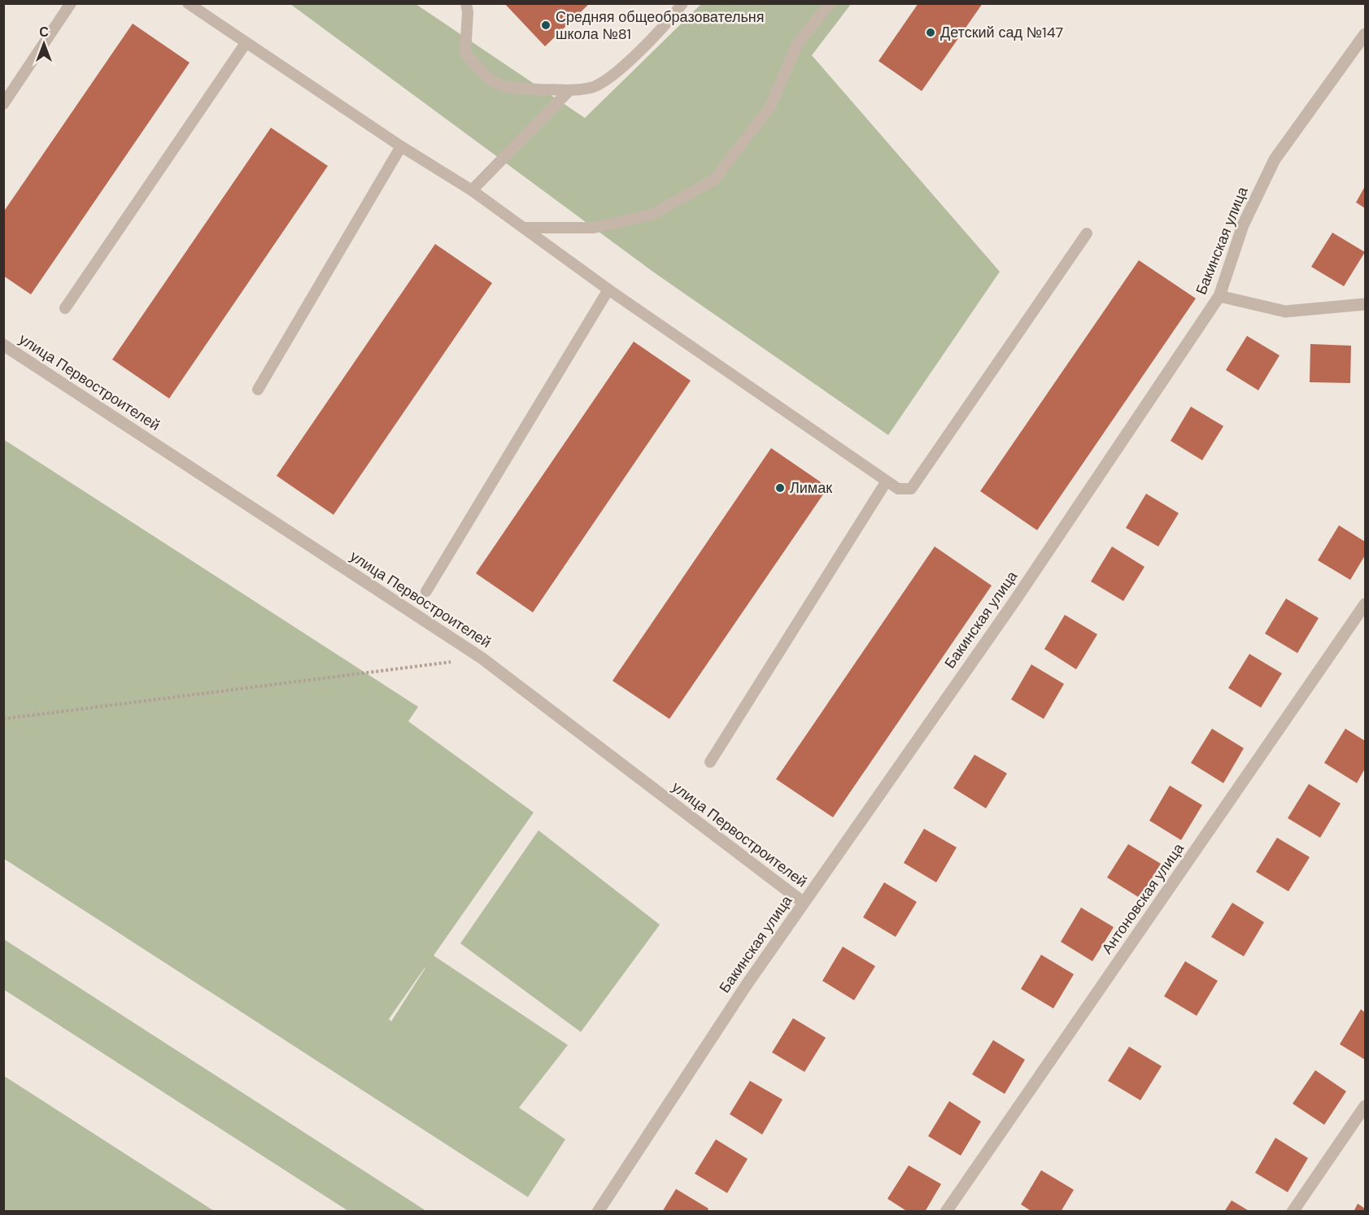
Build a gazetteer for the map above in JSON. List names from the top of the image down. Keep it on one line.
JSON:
{"streets":{"street":["Бакинская улица","улица Первостроителей","Антоновская улица"]},"crossings":[["Бакинская улица","улица Первостроителей"]],"places":["Средняя общеобразовательня школа №81","Детский сад №147","Лимак"],"north":"top"}
